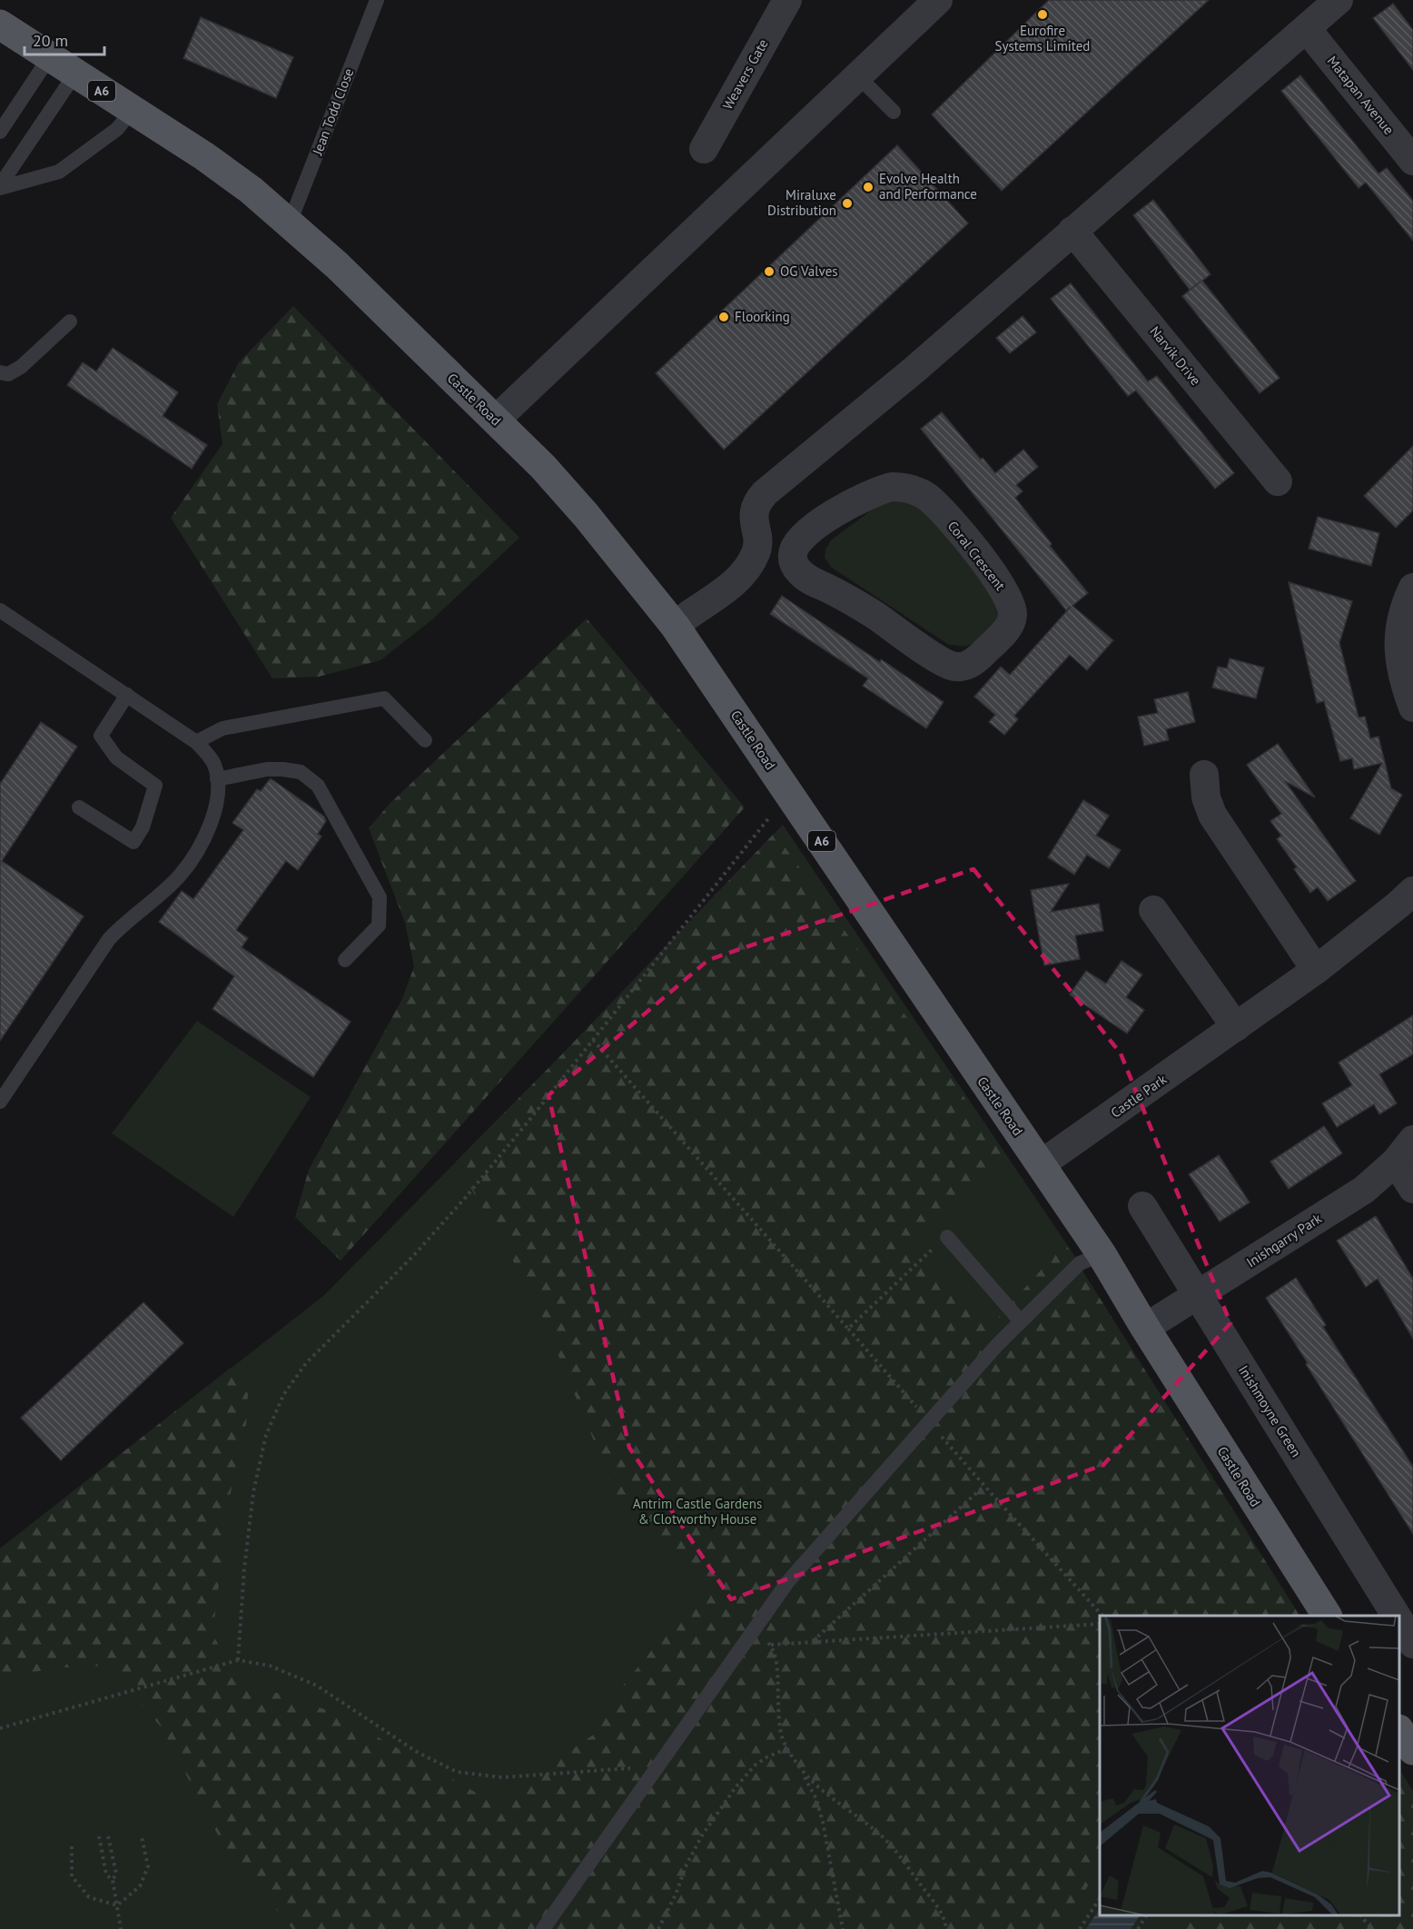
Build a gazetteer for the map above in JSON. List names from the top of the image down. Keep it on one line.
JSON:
{"streets":{"main road":["A6","Castle Road"],"street":["Weavers Gate","Matapan Avenue","Narvik Drive","Coral Crescent","Castle Park","Inishgarry Park","Inishmoyne Green"],"lane":["Jean Todd Close"]},"crossings":[["Jean Todd Close","Castle Road"],["Castle Road","Castle Park"],["Castle Road","Inishgarry Park"],["Inishgarry Park","Inishmoyne Green"]],"parks":["Antrim Castle Gardens & Clotworthy House"],"places":["Eurofire Systems Limited","Evolve Health and Performance","Miraluxe Distribution","OG Valves","Floorking"],"scale_bar":"20 m"}
